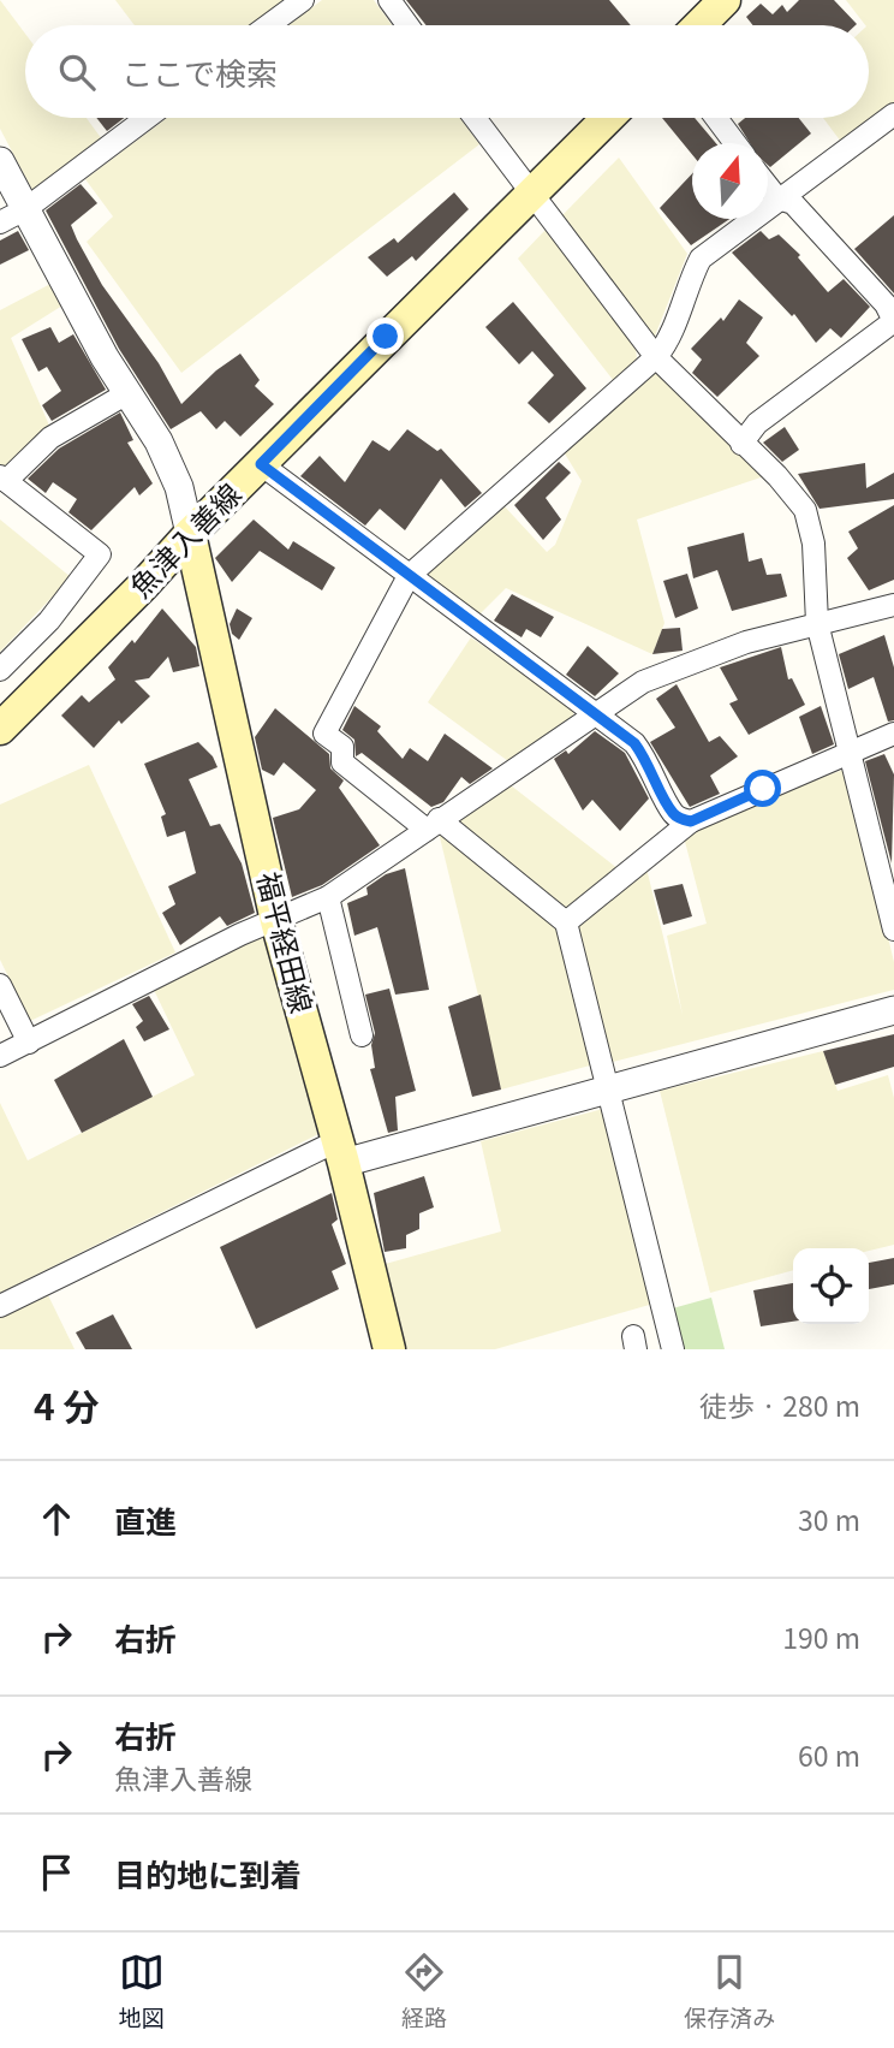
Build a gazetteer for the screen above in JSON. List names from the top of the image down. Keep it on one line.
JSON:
{"streets":{"main road":["魚津入善線","福平経田線"]},"crossings":[["魚津入善線","福平経田線"]],"north":"top","page":{"search":"ここで検索","heading":["4 分","徒歩 · 280 m"],"list":[["直進","30 m"],["右折","190 m"],["右折","魚津入善線","60 m"],"目的地に到着"],"nav":["地図","経路","保存済み"]}}
